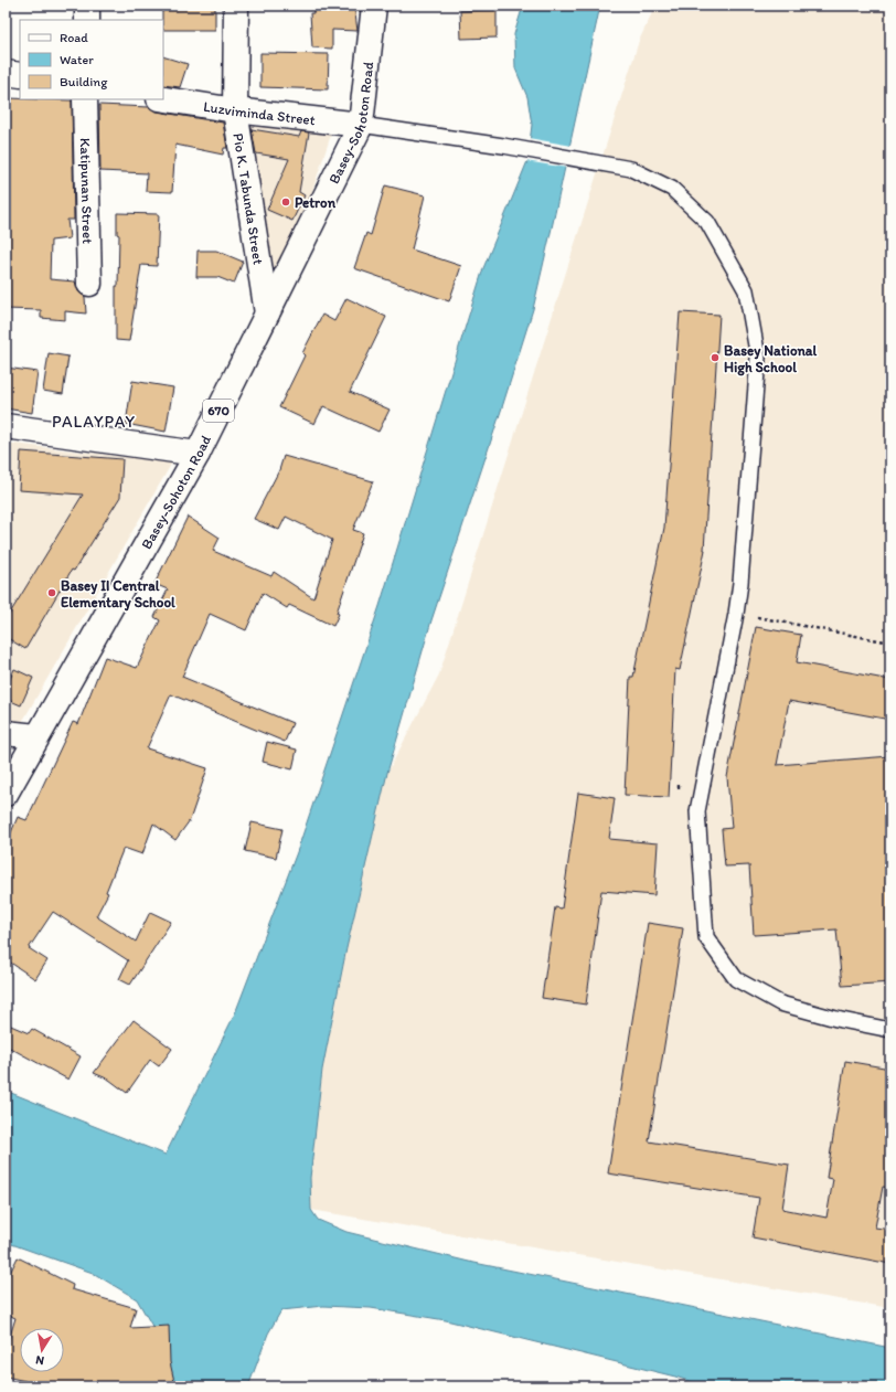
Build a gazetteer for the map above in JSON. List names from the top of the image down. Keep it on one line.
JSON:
{"streets":{"street":["Luzviminda Street","Basey-Sohoton Road","Katipunan Street","Pio K. Tabunda Street","670"]},"crossings":[["Luzviminda Street","Basey-Sohoton Road"],["Luzviminda Street","Pio K. Tabunda Street"],["Basey-Sohoton Road","Pio K. Tabunda Street"]],"districts":["PALAYPAY"],"places":["Petron","Basey National High School","Basey II Central Elementary School"],"legend":["Road","Water","Building"],"north":"bottom"}
